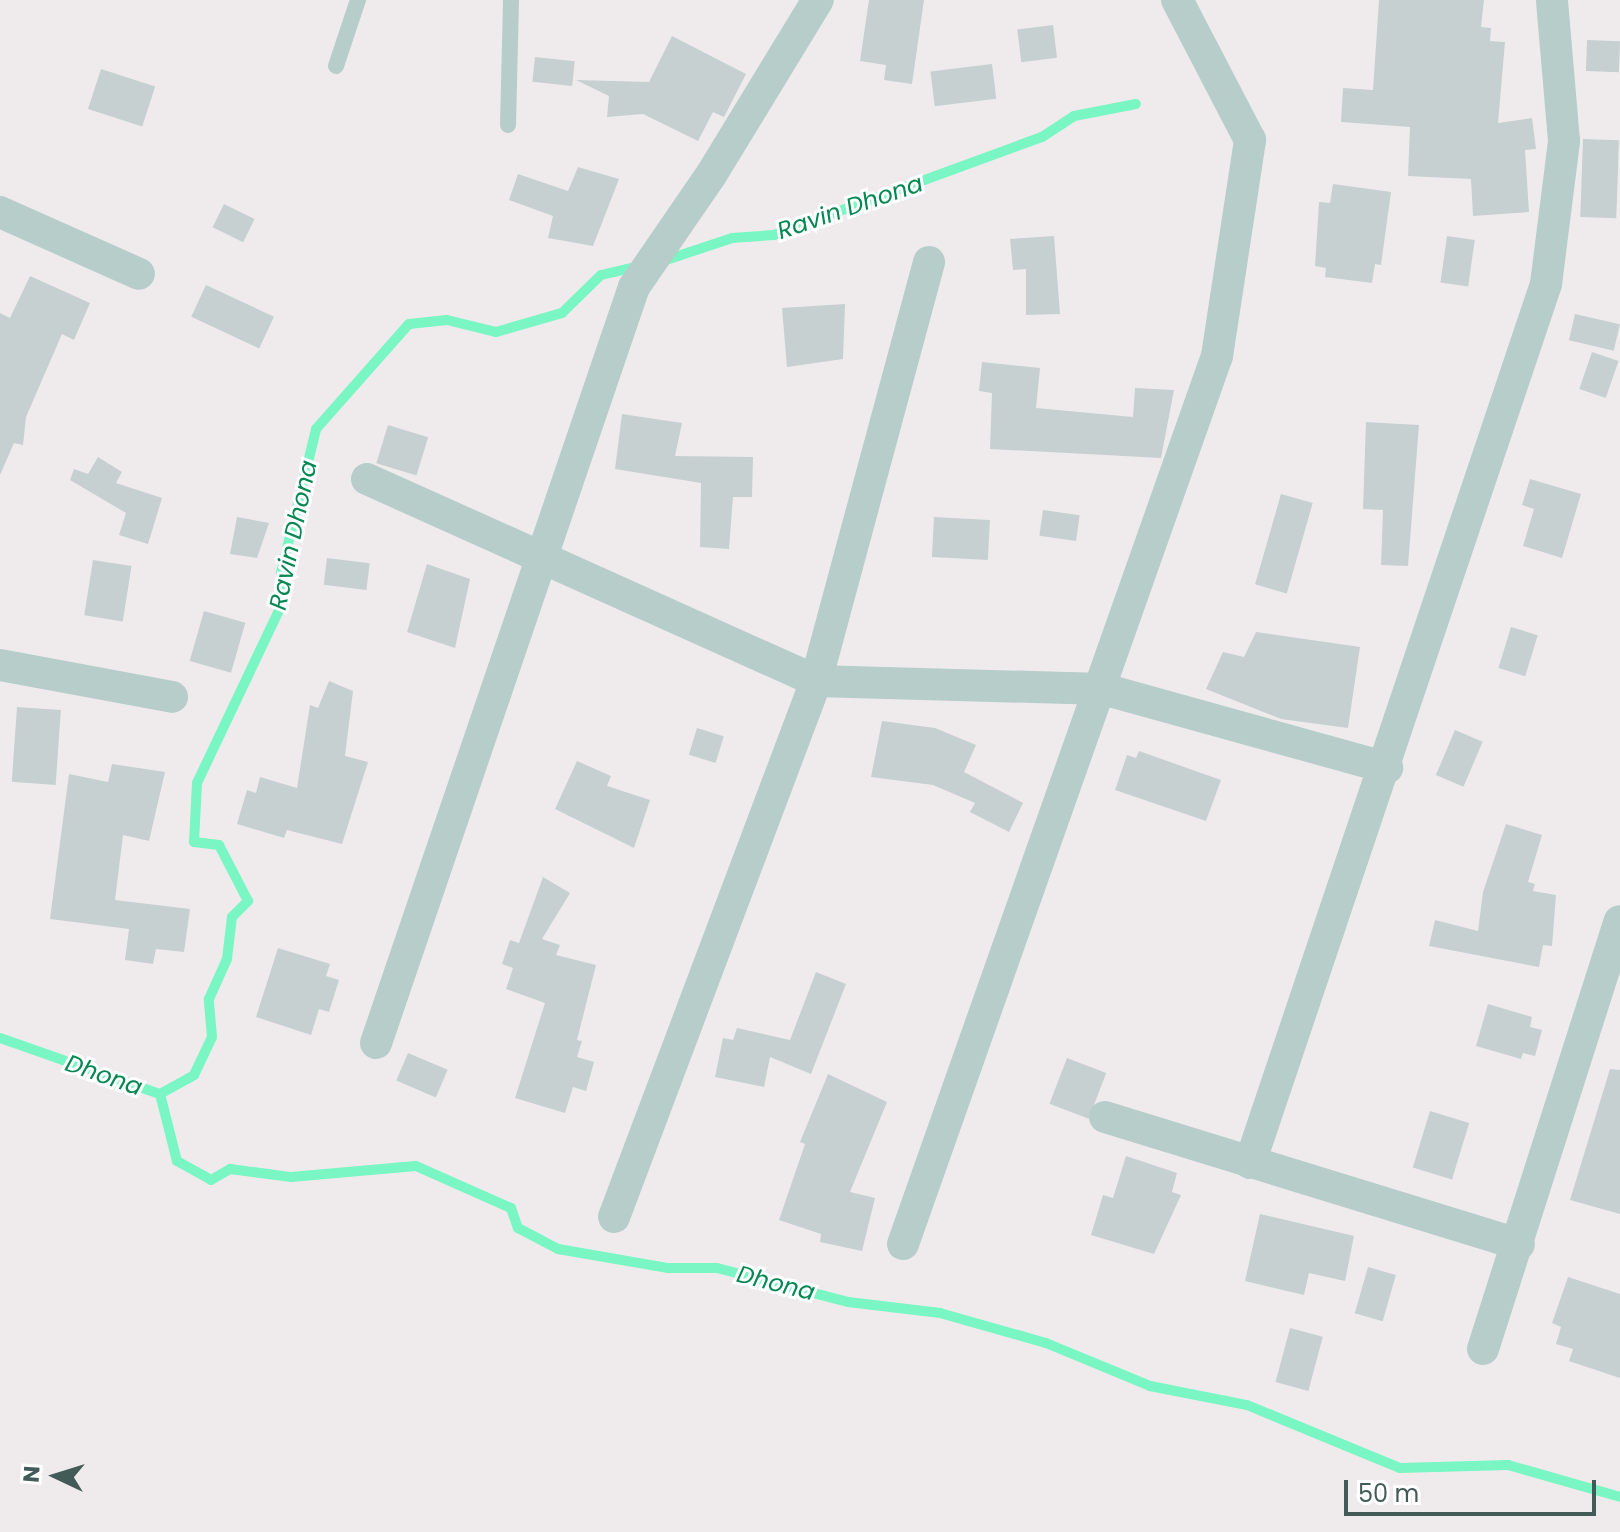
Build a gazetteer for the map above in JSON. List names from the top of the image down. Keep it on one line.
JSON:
{"water":["Ravin Dhona","Dhona"],"scale_bar":"50 m","north":"left"}
